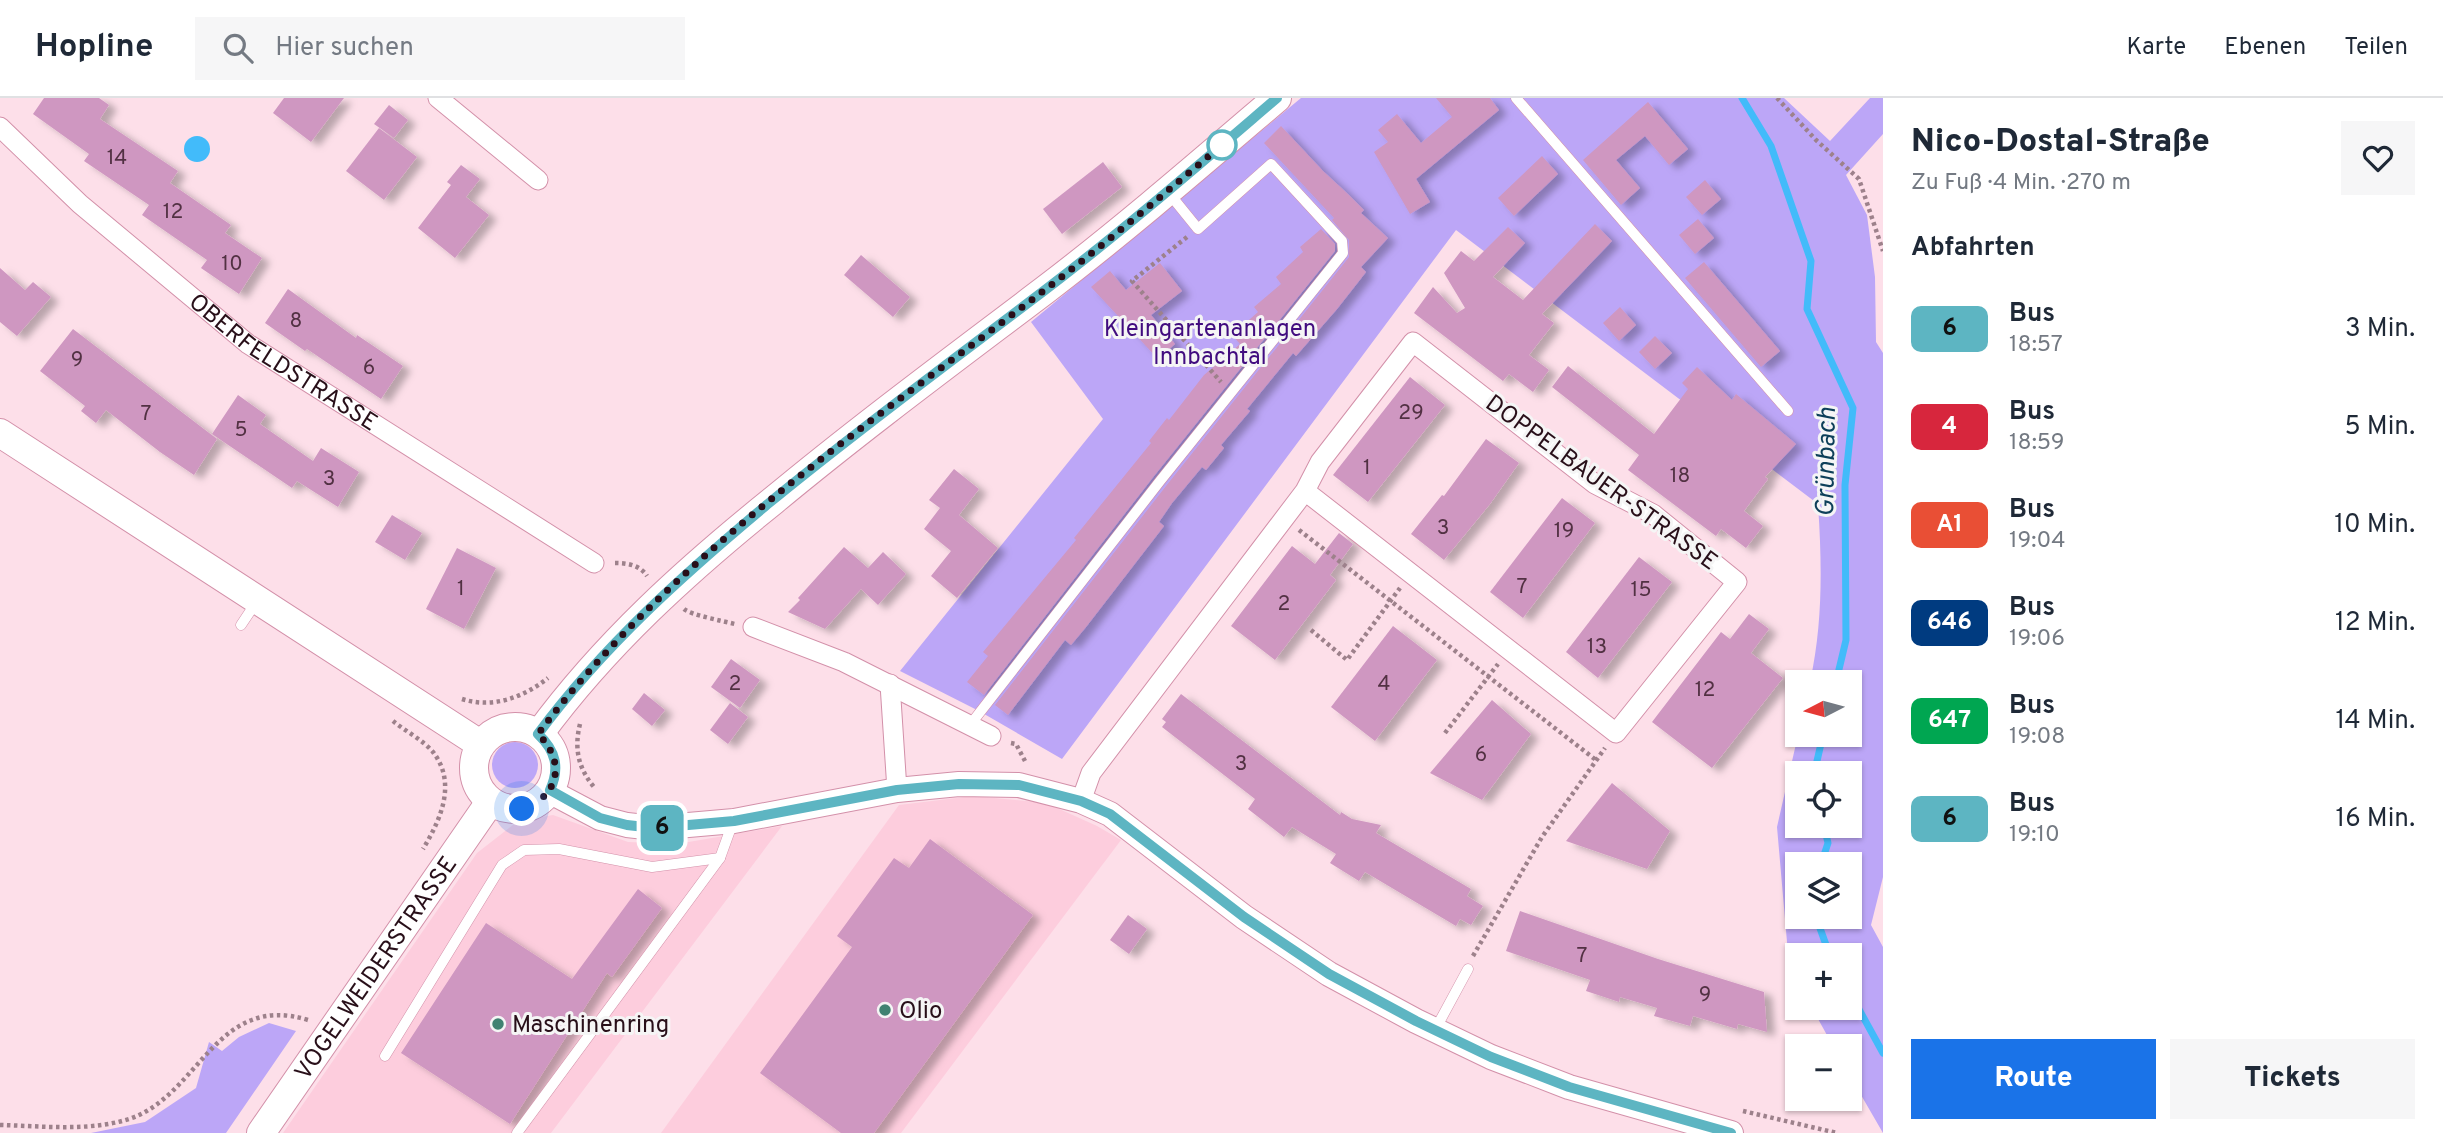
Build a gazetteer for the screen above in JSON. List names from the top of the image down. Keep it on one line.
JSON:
{"streets":{"main road":["VOGELWEIDERSTRASSE"],"street":["OBERFELDSTRASSE","DOPPELBAUER-STRASSE"]},"water":["Grünbach"],"parks":["Kleingartenanlagen Innbachtal"],"places":["Olio","Maschinenring"],"lines":["bus line 6"],"house_numbers":["14","12","10","8","9","6","29","7","5","1","18","3","3","19","7","1","15","2","13","2","4","12","6","3","7","9"],"north":"left","page":{"header":"Hopline","search":"Hier suchen","nav":["Karte","Ebenen","Teilen"],"on_map":"6","heading":[["Nico-Dostal-Straße","Zu Fuß · 4 Min. · 270 m"],"Abfahrten"],"list":[{"mark":"6","name":"Bus","note":"18:57","value":"3 Min."},{"mark":"4","name":"Bus","note":"18:59","value":"5 Min."},{"mark":"A1","name":"Bus","note":"19:04","value":"10 Min."},{"mark":"646","name":"Bus","note":"19:06","value":"12 Min."},{"mark":"647","name":"Bus","note":"19:08","value":"14 Min."},{"mark":"6","name":"Bus","note":"19:10","value":"16 Min."}],"map_buttons":["+","−"],"buttons":["Route","Tickets"]}}
